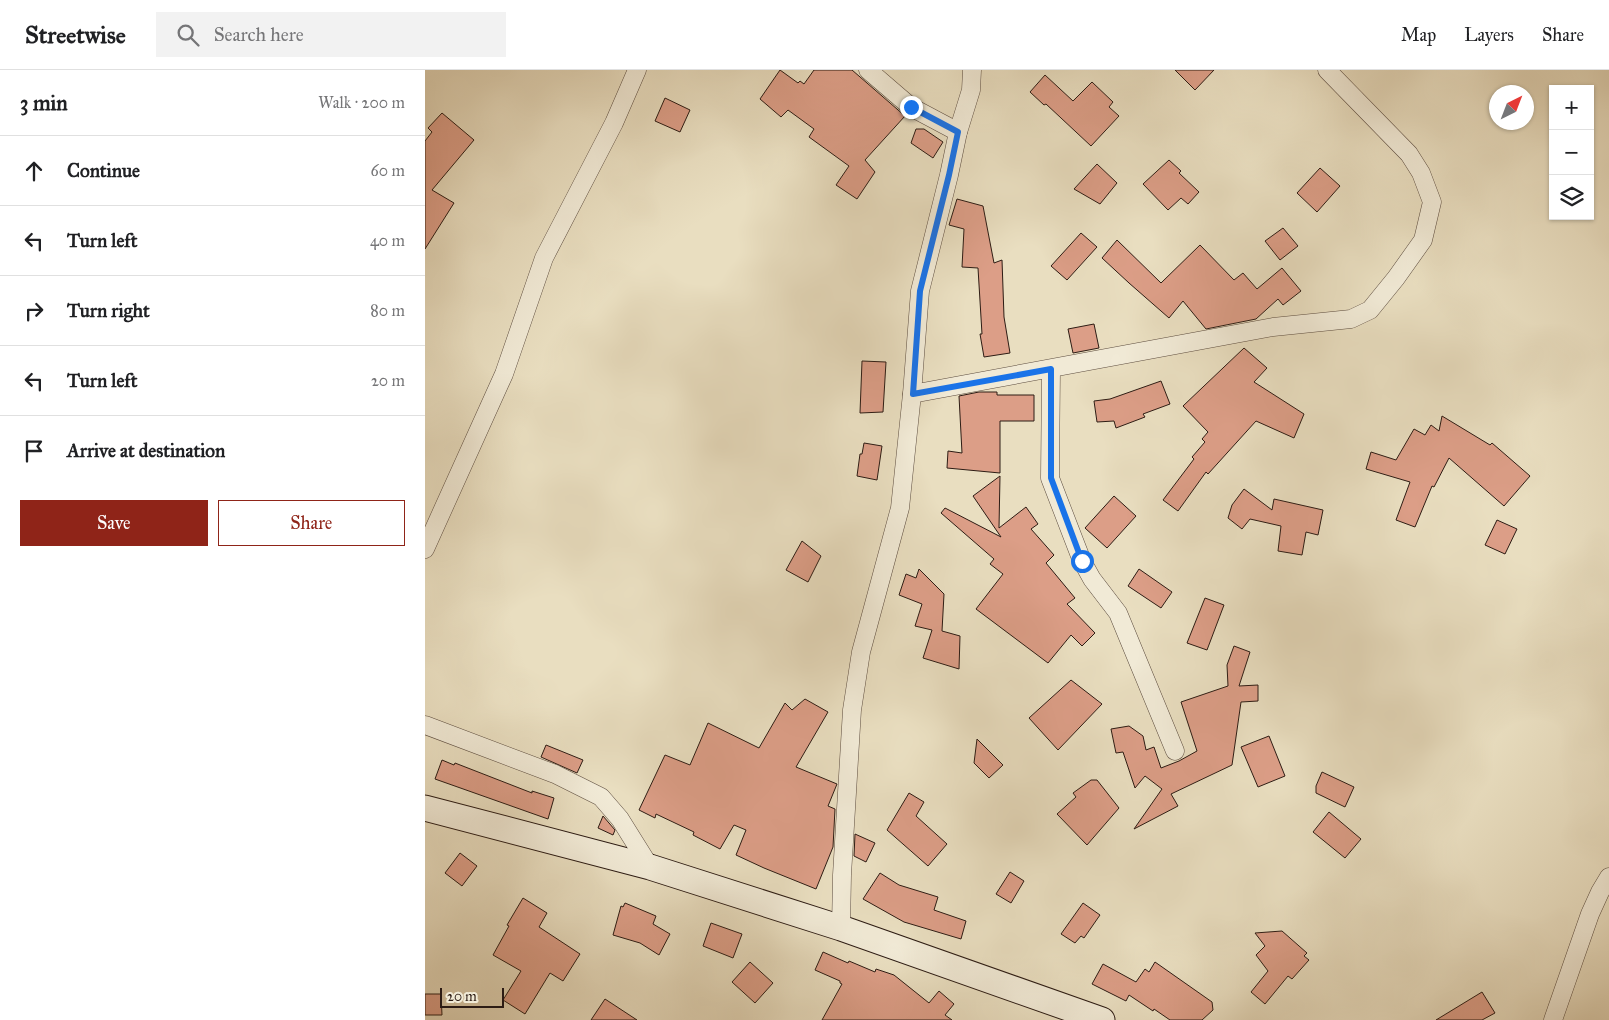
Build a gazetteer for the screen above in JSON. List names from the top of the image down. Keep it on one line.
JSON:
{"scale_bar":"20 m","north":"top right","page":{"header":"Streetwise","search":"Search here","nav":["Map","Layers","Share"],"heading":["3 min","Walk · 200 m"],"map_buttons":["+","−"],"list":[["Continue","60 m"],["Turn left","40 m"],["Turn right","80 m"],["Turn left","20 m"],"Arrive at destination"],"buttons":["Save","Share"],"scale":"20 m"}}
